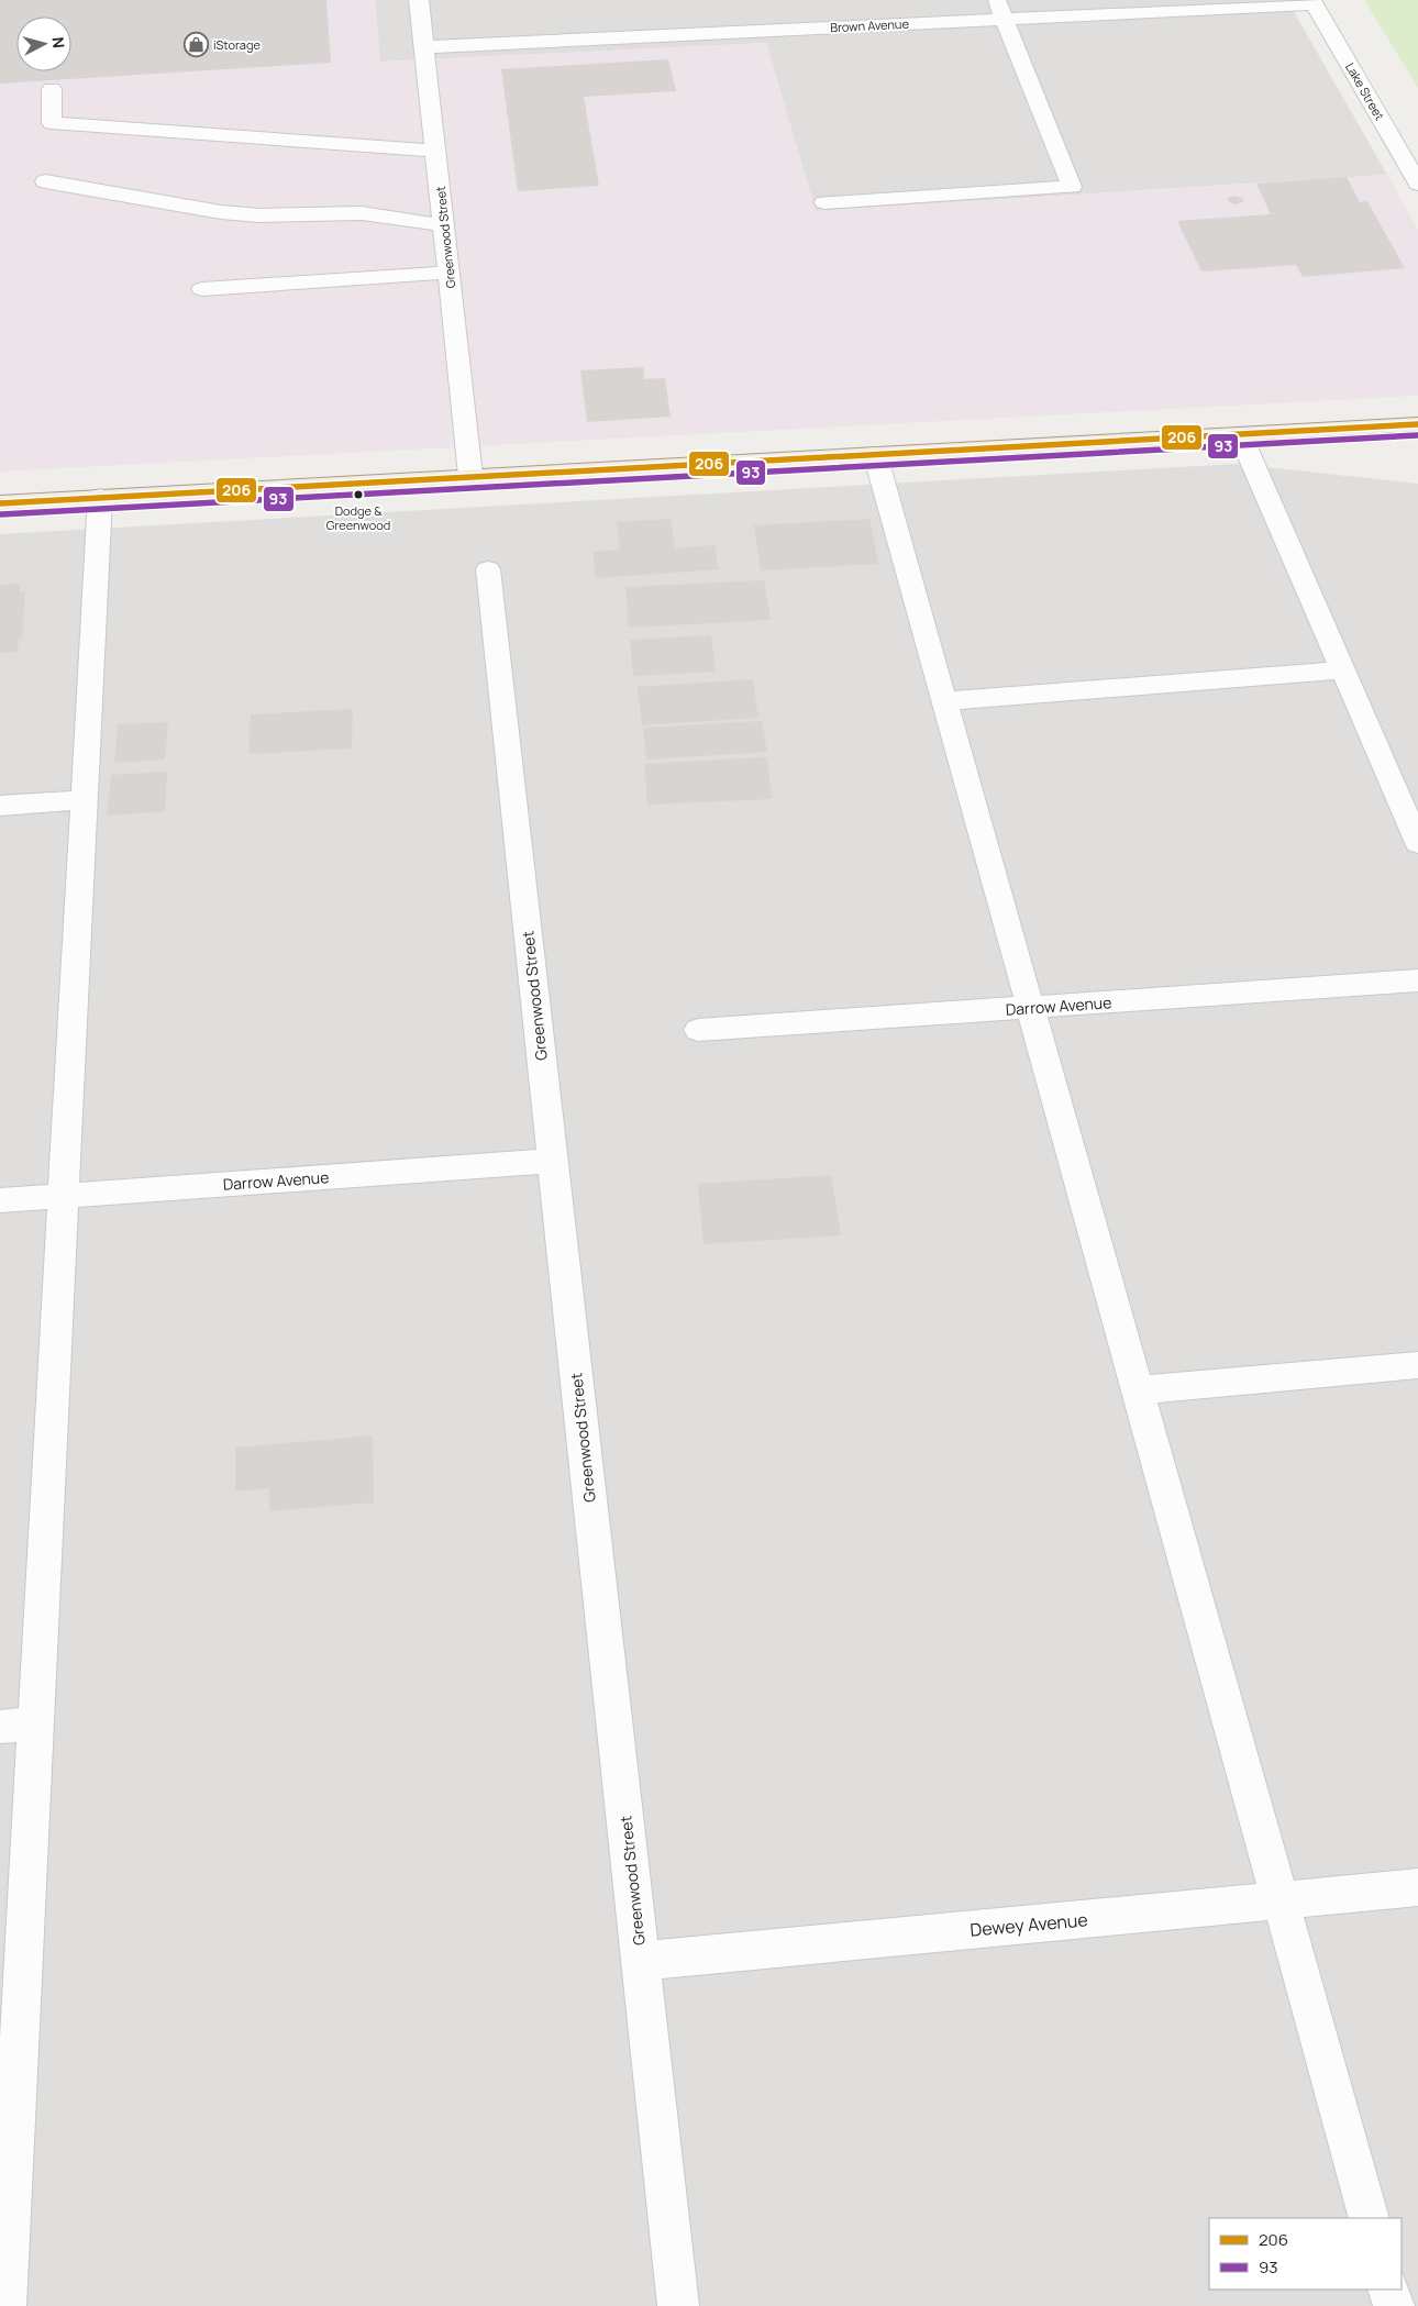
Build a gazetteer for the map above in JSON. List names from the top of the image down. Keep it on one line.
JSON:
{"streets":{"street":["Brown Avenue","Lake Street","Greenwood Street","Darrow Avenue","Dewey Avenue"]},"crossings":[["Brown Avenue","Lake Street"],["Brown Avenue","Greenwood Street"],["Greenwood Street","Darrow Avenue"],["Greenwood Street","Dewey Avenue"]],"places":{"shop":["iStorage"],"other":["Dodge & Greenwood"]},"lines":["transit line 206","transit line 93"],"legend":["206","93"],"north":"right"}
